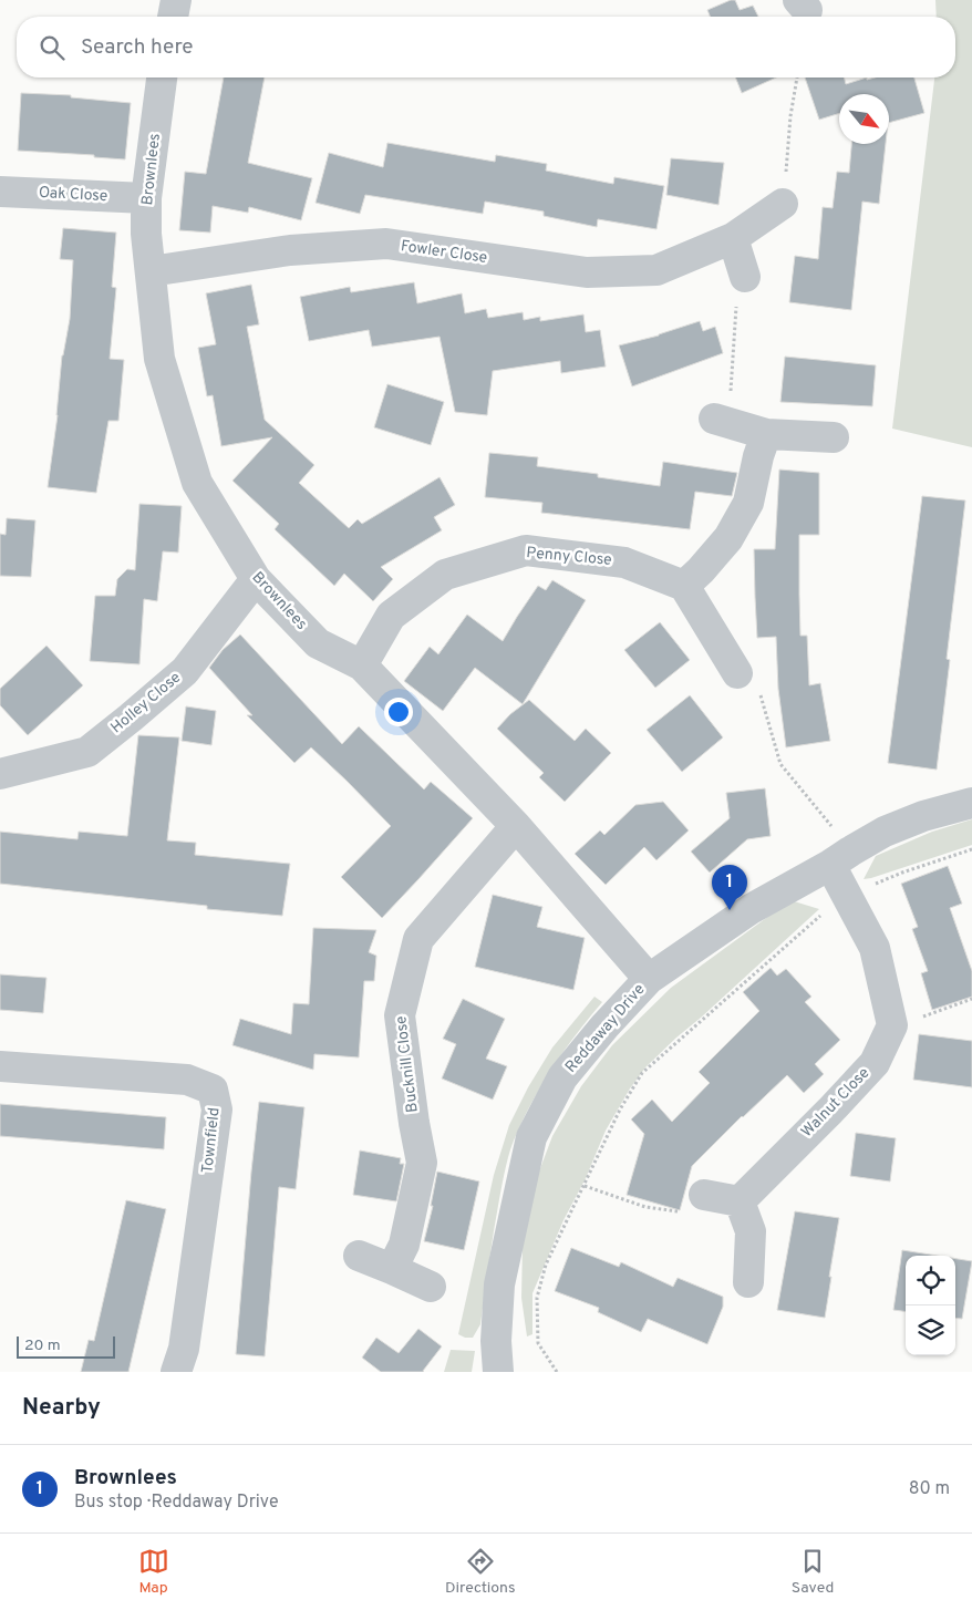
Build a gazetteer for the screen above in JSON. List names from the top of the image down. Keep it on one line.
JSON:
{"streets":{"street":["Brownlees","Oak Close","Fowler Close","Penny Close","Holley Close","Reddaway Drive","Bucknill Close","Walnut Close","Townfield"]},"crossings":[["Brownlees","Oak Close"],["Brownlees","Fowler Close"],["Brownlees","Penny Close"],["Brownlees","Holley Close"],["Brownlees","Reddaway Drive"],["Brownlees","Bucknill Close"]],"scale_bar":"20 m","north":"bottom right","page":{"search":"Search here","pins":"1","scale":"20 m","heading":"Nearby","list":[{"mark":"1","name":"Brownlees","note":"Bus stop · Reddaway Drive","value":"80 m"}],"nav":["Map","Directions","Saved"]}}
